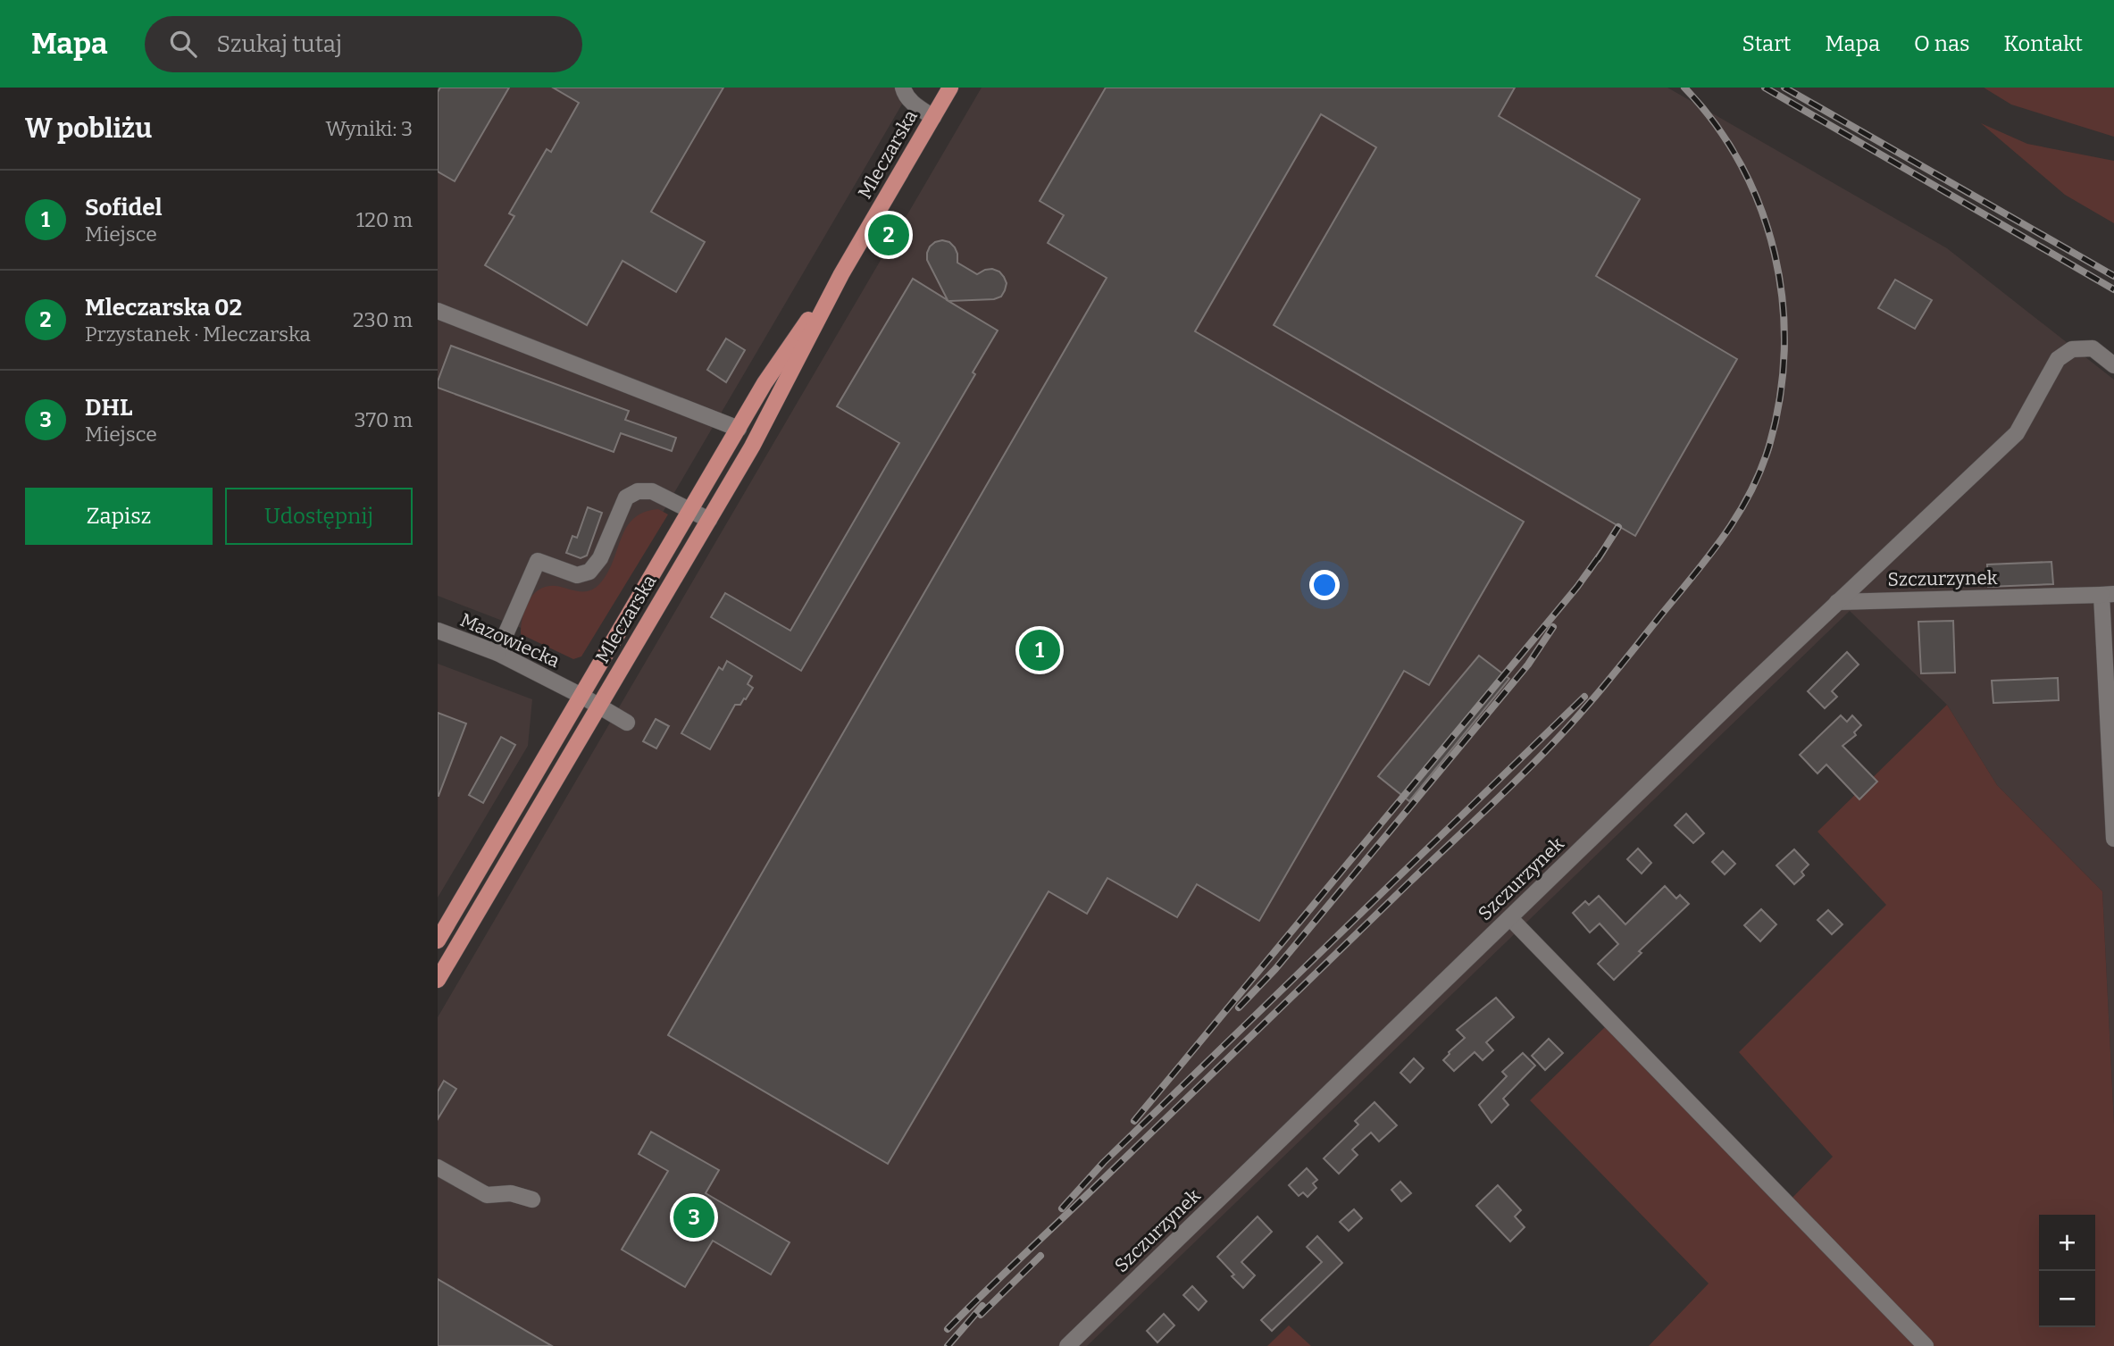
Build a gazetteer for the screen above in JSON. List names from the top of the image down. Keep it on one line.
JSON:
{"streets":{"main road":["Mleczarska"],"street":["Szczurzynek","Mazowiecka"]},"crossings":[["Mleczarska","Mazowiecka"]],"page":{"header":"Mapa","search":"Szukaj tutaj","nav":["Start","Mapa","O nas","Kontakt"],"heading":["W pobliżu","Wyniki: 3"],"list":[{"mark":"1","name":"Sofidel","note":"Miejsce","value":"120 m"},{"mark":"2","name":"Mleczarska 02","note":"Przystanek · Mleczarska","value":"230 m"},{"mark":"3","name":"DHL","note":"Miejsce","value":"370 m"}],"pins":["2","1","3"],"buttons":["Zapisz","Udostępnij"],"map_buttons":["+","−"]}}
